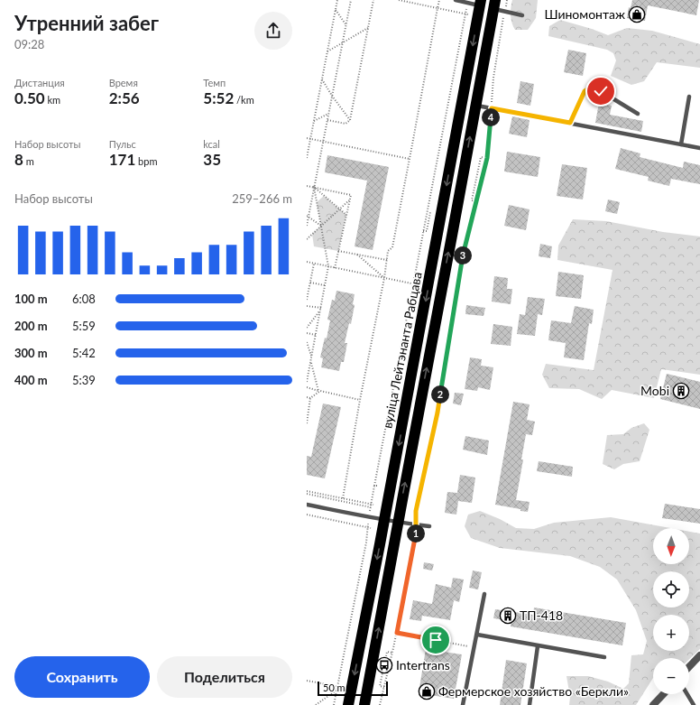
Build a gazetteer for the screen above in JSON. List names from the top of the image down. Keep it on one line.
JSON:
{"streets":{"highway":["вуліца Лейтэнанта Рабцава"]},"places":{"shop":["Шиномонтаж","Фермерское хозяйство «Беркли»"],"building":["Mobi","ТП-418"],"bus stop":["Intertrans"]},"scale_bar":"50 m","north":"bottom","page":{"heading":["Утренний забег","09:28"],"stats":[["Дистанция","0.50 km"],["Время","2:56"],["Темп","5:52 /km"],["Набор высоты","8 m"],["Пульс","171 bpm"],["kcal","35"]],"pins":["4","3","2","1"],"chart":["Набор высоты","259–266 m"],"list":[{"name":"100 m","note":"6:08"},{"name":"200 m","note":"5:59"},{"name":"300 m","note":"5:42"},{"name":"400 m","note":"5:39"}],"map_buttons":["+","−"],"buttons":["Сохранить","Поделиться"],"scale":"50 m"}}
